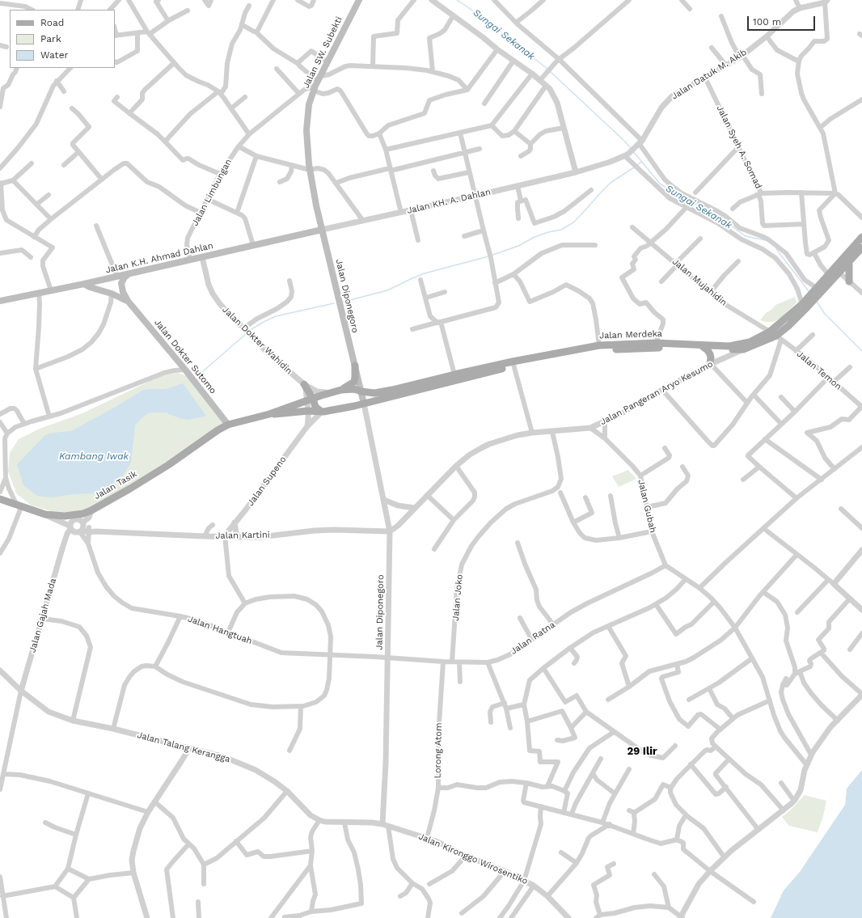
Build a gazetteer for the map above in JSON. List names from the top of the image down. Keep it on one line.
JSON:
{"streets":{"main road":["Jalan SW. Subekti","Jalan K.H. Ahmad Dahlan","Jalan Diponegoro","Jalan Merdeka","Jalan Dokter Sutomo","Jalan Tasik"],"street":["Jalan Datuk M. Akib","Jalan Syeh A. Somad","Jalan Limbungan","Jalan KH. A. Dahlan","Jalan Mujahidin","Jalan Dokter Wahidin","Jalan Temon","Jalan Pangeran Aryo Kesumo","Jalan Supeno","Jalan Gubah","Jalan Kartini","Jalan Joko","Jalan Gajah Mada","Jalan Hangtuah","Jalan Ratna","Jalan Talang Kerangga","Lorong Atom","Jalan Kironggo Wirosentiko"]},"crossings":[["Jalan SW. Subekti","Jalan Limbungan"],["Jalan SW. Subekti","Jalan KH. A. Dahlan"],["Jalan SW. Subekti","Jalan K.H. Ahmad Dahlan"],["Jalan SW. Subekti","Jalan Diponegoro"],["Jalan Datuk M. Akib","Jalan Syeh A. Somad"],["Jalan Datuk M. Akib","Jalan KH. A. Dahlan"],["Jalan Limbungan","Jalan K.H. Ahmad Dahlan"],["Jalan KH. A. Dahlan","Jalan K.H. Ahmad Dahlan"],["Jalan KH. A. Dahlan","Jalan Diponegoro"],["Jalan K.H. Ahmad Dahlan","Jalan Diponegoro"],["Jalan K.H. Ahmad Dahlan","Jalan Dokter Wahidin"],["Jalan Mujahidin","Jalan Merdeka"],["Jalan Diponegoro","Jalan Merdeka"],["Jalan Diponegoro","Jalan Pangeran Aryo Kesumo"],["Jalan Diponegoro","Jalan Kartini"],["Jalan Diponegoro","Jalan Hangtuah"],["Jalan Diponegoro","Jalan Ratna"],["Jalan Diponegoro","Jalan Talang Kerangga"],["Jalan Diponegoro","Jalan Kironggo Wirosentiko"],["Jalan Merdeka","Jalan Temon"],["Jalan Merdeka","Jalan Pangeran Aryo Kesumo"],["Jalan Merdeka","Jalan Supeno"],["Jalan Merdeka","Jalan Tasik"],["Jalan Dokter Sutomo","Jalan Tasik"],["Jalan Pangeran Aryo Kesumo","Jalan Gubah"],["Jalan Pangeran Aryo Kesumo","Jalan Kartini"],["Jalan Pangeran Aryo Kesumo","Jalan Joko"],["Jalan Supeno","Jalan Kartini"],["Jalan Gubah","Jalan Ratna"],["Jalan Kartini","Jalan Hangtuah"],["Jalan Joko","Jalan Ratna"],["Jalan Gajah Mada","Jalan Talang Kerangga"],["Jalan Hangtuah","Jalan Ratna"],["Jalan Ratna","Lorong Atom"],["Jalan Talang Kerangga","Jalan Kironggo Wirosentiko"],["Lorong Atom","Jalan Kironggo Wirosentiko"]],"districts":["29 Ilir"],"water":["Sungai Sekanak","Kambang Iwak"],"legend":["Road","Park","Water"],"scale_bar":"100 m"}
